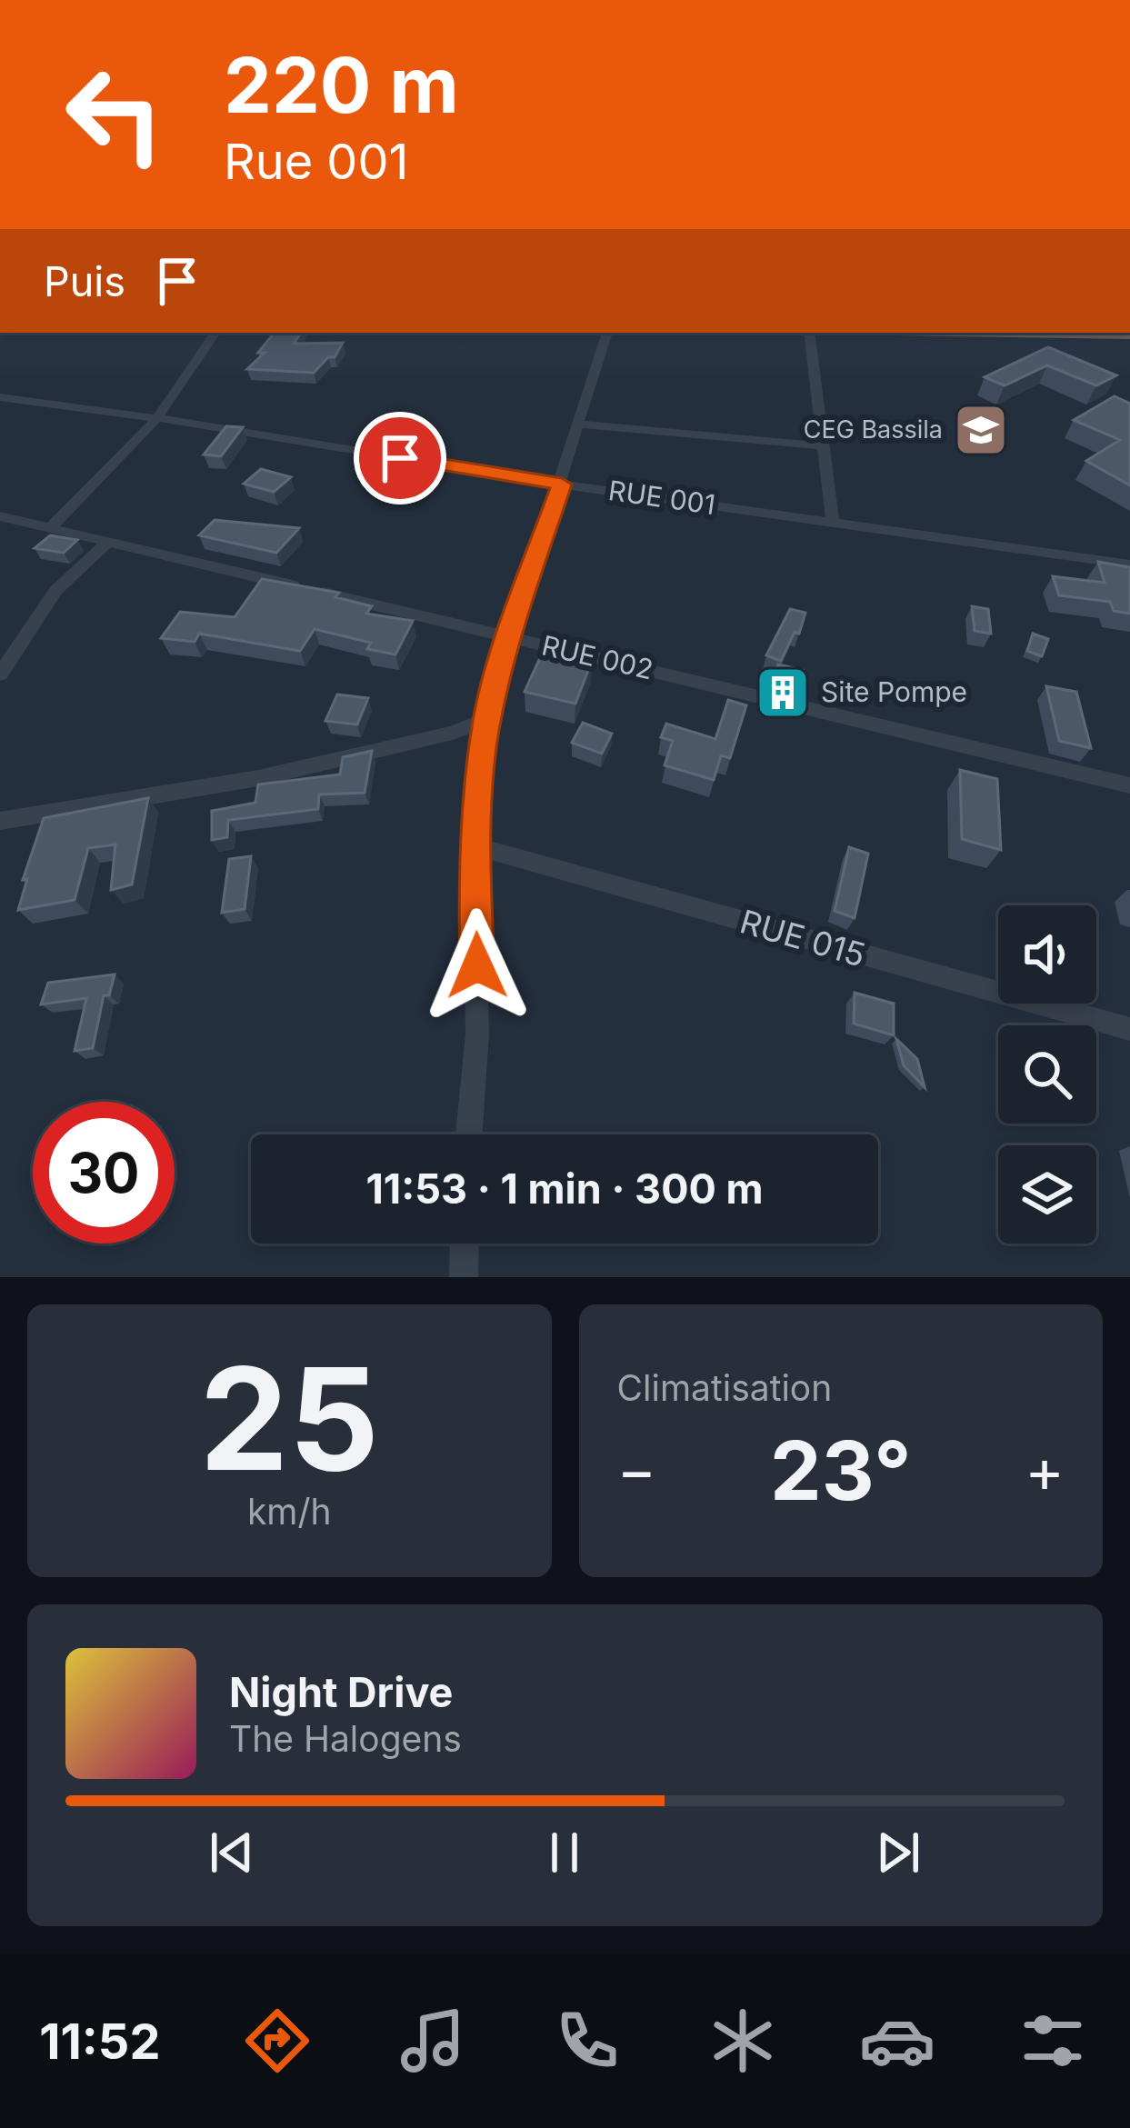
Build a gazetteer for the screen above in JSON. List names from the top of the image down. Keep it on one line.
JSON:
{"streets":{"street":["RUE 001","RUE 002","RUE 015"]},"places":{"school or university":["CEG Bassila"],"building":["Site Pompe"]},"page":{"turn":["220 m","Rue 001"],"then":"Puis","limit":"30","trip":"11:53 · 1 min · 300 m","tile":[["25","km/h"],"Climatisation"],"heat":["−","23°","+"],"song":["Night Drive","The Halogens"],"tabs":"11:52"}}
